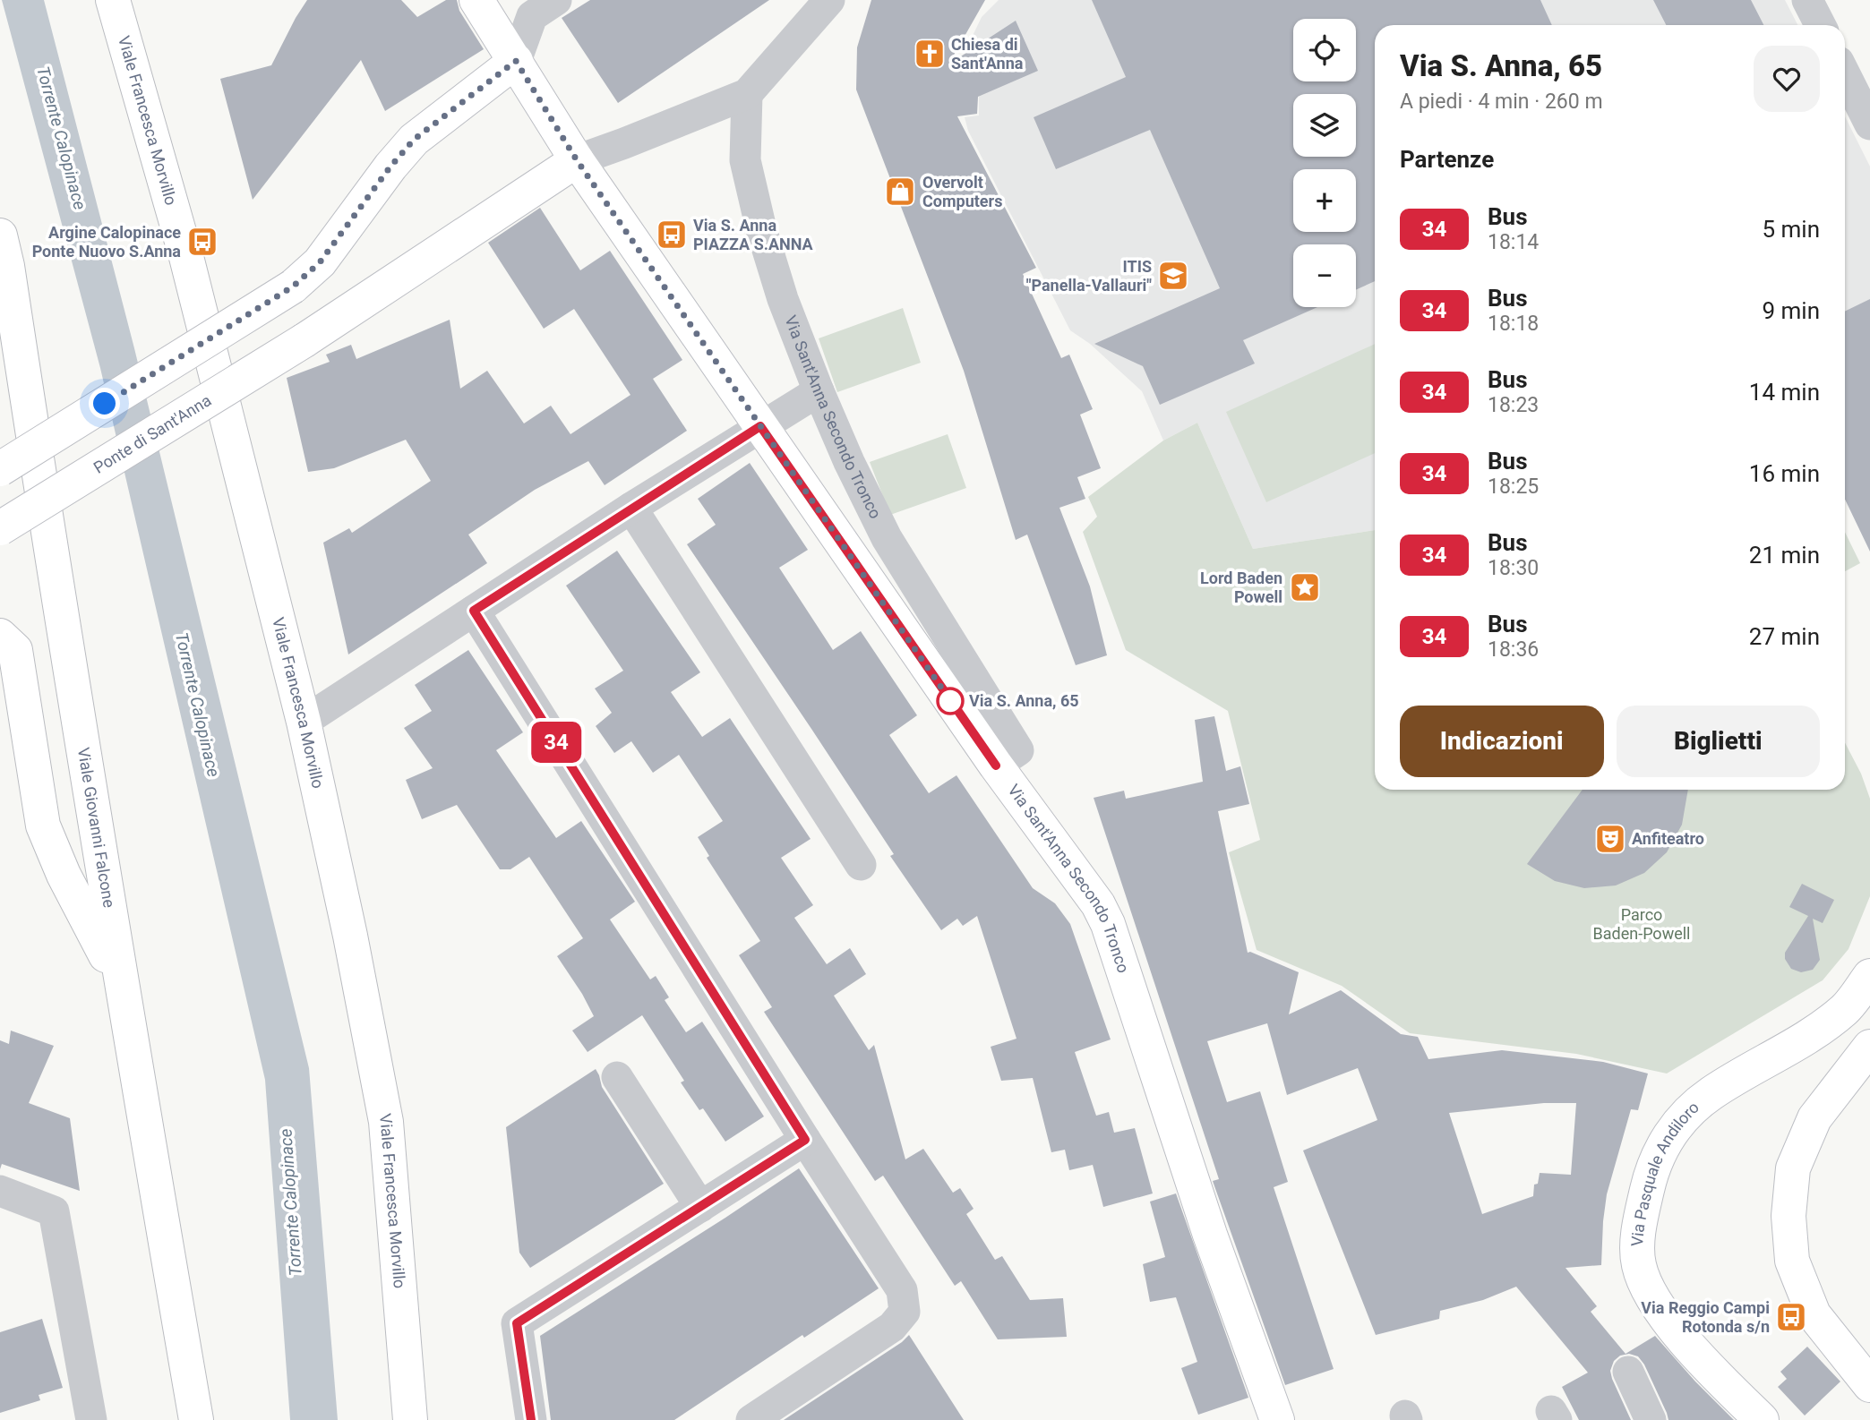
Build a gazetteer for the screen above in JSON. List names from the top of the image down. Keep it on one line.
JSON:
{"streets":{"street":["Viale Francesca Morvillo","Via Sant'Anna Secondo Tronco","Ponte di Sant'Anna","Viale Giovanni Falcone","Via Pasquale Andiloro"]},"water":["Torrente Calopinace"],"parks":["Parco Baden-Powell"],"places":{"church":["Chiesa di Sant'Anna"],"shop":["Overvolt Computers"],"bus stop":["Via S. Anna PIAZZA S.ANNA","Argine Calopinace Ponte Nuovo S.Anna","Via Reggio Campi Rotonda s/n"],"school or university":["ITIS \"Panella-Vallauri\""],"place":["Lord Baden Powell"],"other":["Via S. Anna, 65"],"theatre":["Anfiteatro"]},"lines":["bus line 34"],"page":{"on_map":"34","map_buttons":["+","−"],"heading":[["Via S. Anna, 65","A piedi · 4 min · 260 m"],"Partenze"],"list":[{"mark":"34","name":"Bus","note":"18:14","value":"5 min"},{"mark":"34","name":"Bus","note":"18:18","value":"9 min"},{"mark":"34","name":"Bus","note":"18:23","value":"14 min"},{"mark":"34","name":"Bus","note":"18:25","value":"16 min"},{"mark":"34","name":"Bus","note":"18:30","value":"21 min"},{"mark":"34","name":"Bus","note":"18:36","value":"27 min"}],"buttons":["Indicazioni","Biglietti"]}}
